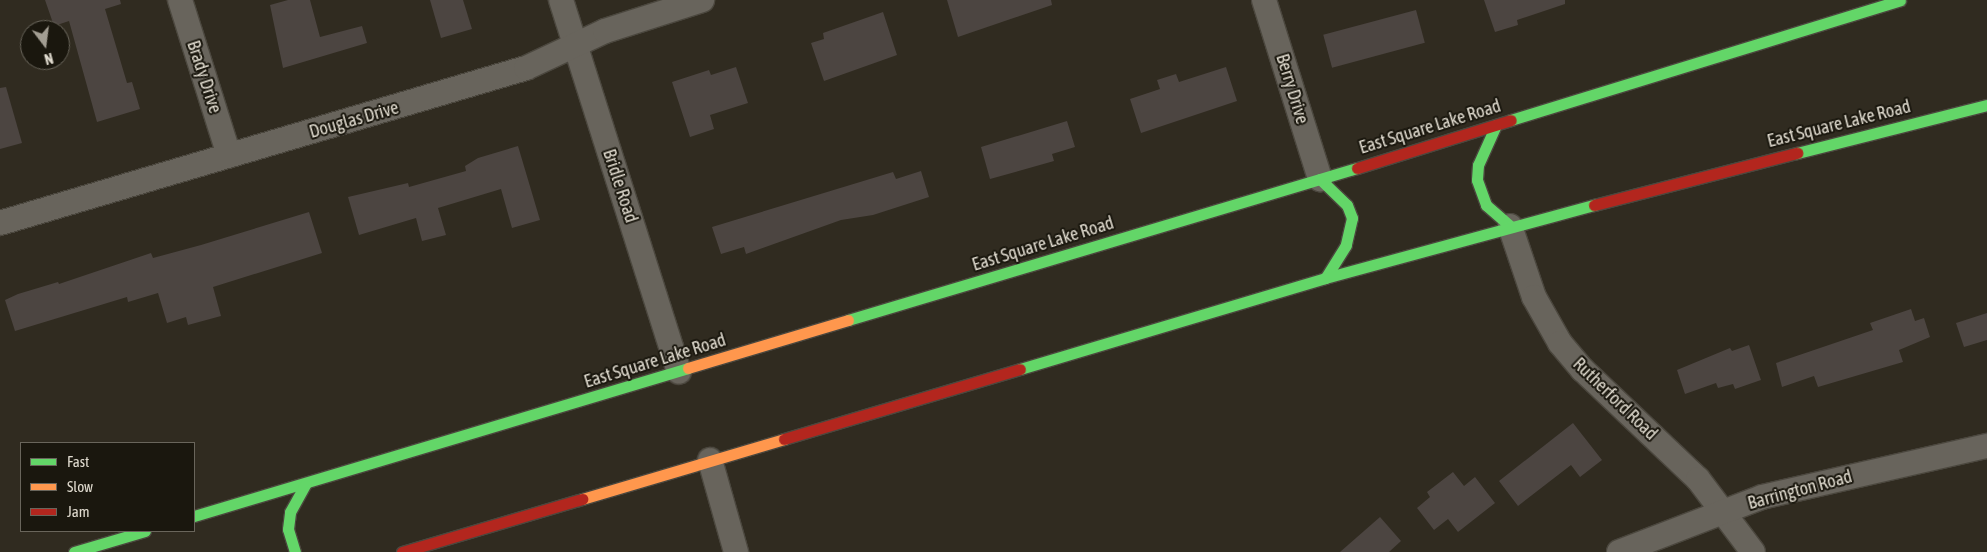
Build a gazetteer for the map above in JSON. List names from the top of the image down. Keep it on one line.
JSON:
{"streets":{"highway":["East Square Lake Road"],"street":["Brady Drive","Berry Drive","Douglas Drive","Bridle Road","Rutherford Road","Barrington Road"]},"crossings":[["Brady Drive","Douglas Drive"],["Berry Drive","East Square Lake Road"],["Douglas Drive","Bridle Road"],["East Square Lake Road","Bridle Road"],["East Square Lake Road","Rutherford Road"],["Rutherford Road","Barrington Road"]],"legend":["Fast","Slow","Jam"],"north":"bottom"}
